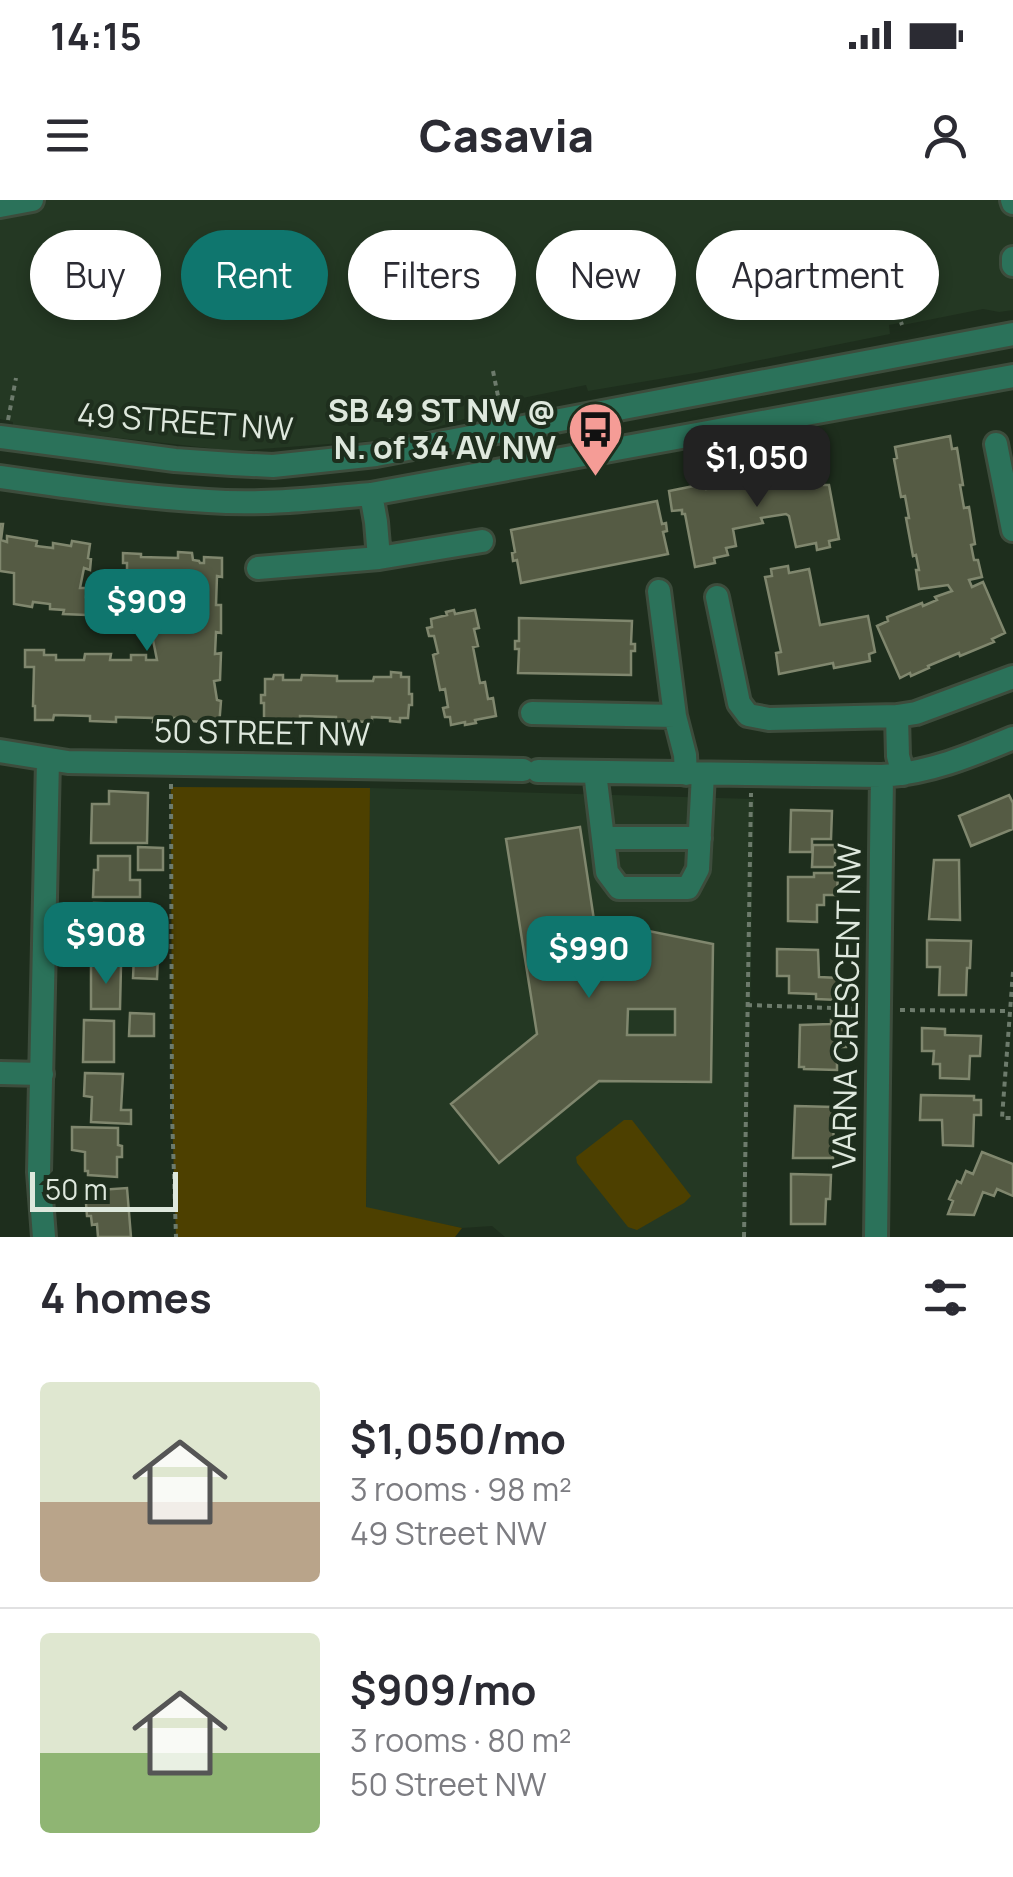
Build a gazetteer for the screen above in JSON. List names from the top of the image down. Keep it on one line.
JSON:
{"streets":{"street":["49 STREET NW","50 STREET NW","VARNA CRESCENT NW"]},"crossings":[["50 STREET NW","VARNA CRESCENT NW"]],"places":{"bus stop":["SB 49 ST NW @ N. of 34 AV NW"]},"scale_bar":"50 m","page":{"status":"14:15","header":"Casavia","chip":["Buy","Rent","Filters","New","Apartment"],"price":["$1,050","$909","$908","$990"],"scale":"50 m","heading":"4 homes","list":[{"name":"$1,050/mo","note":"3 rooms · 98 m² · 49 Street NW"},{"name":"$909/mo","note":"3 rooms · 80 m² · 50 Street NW"}]}}
